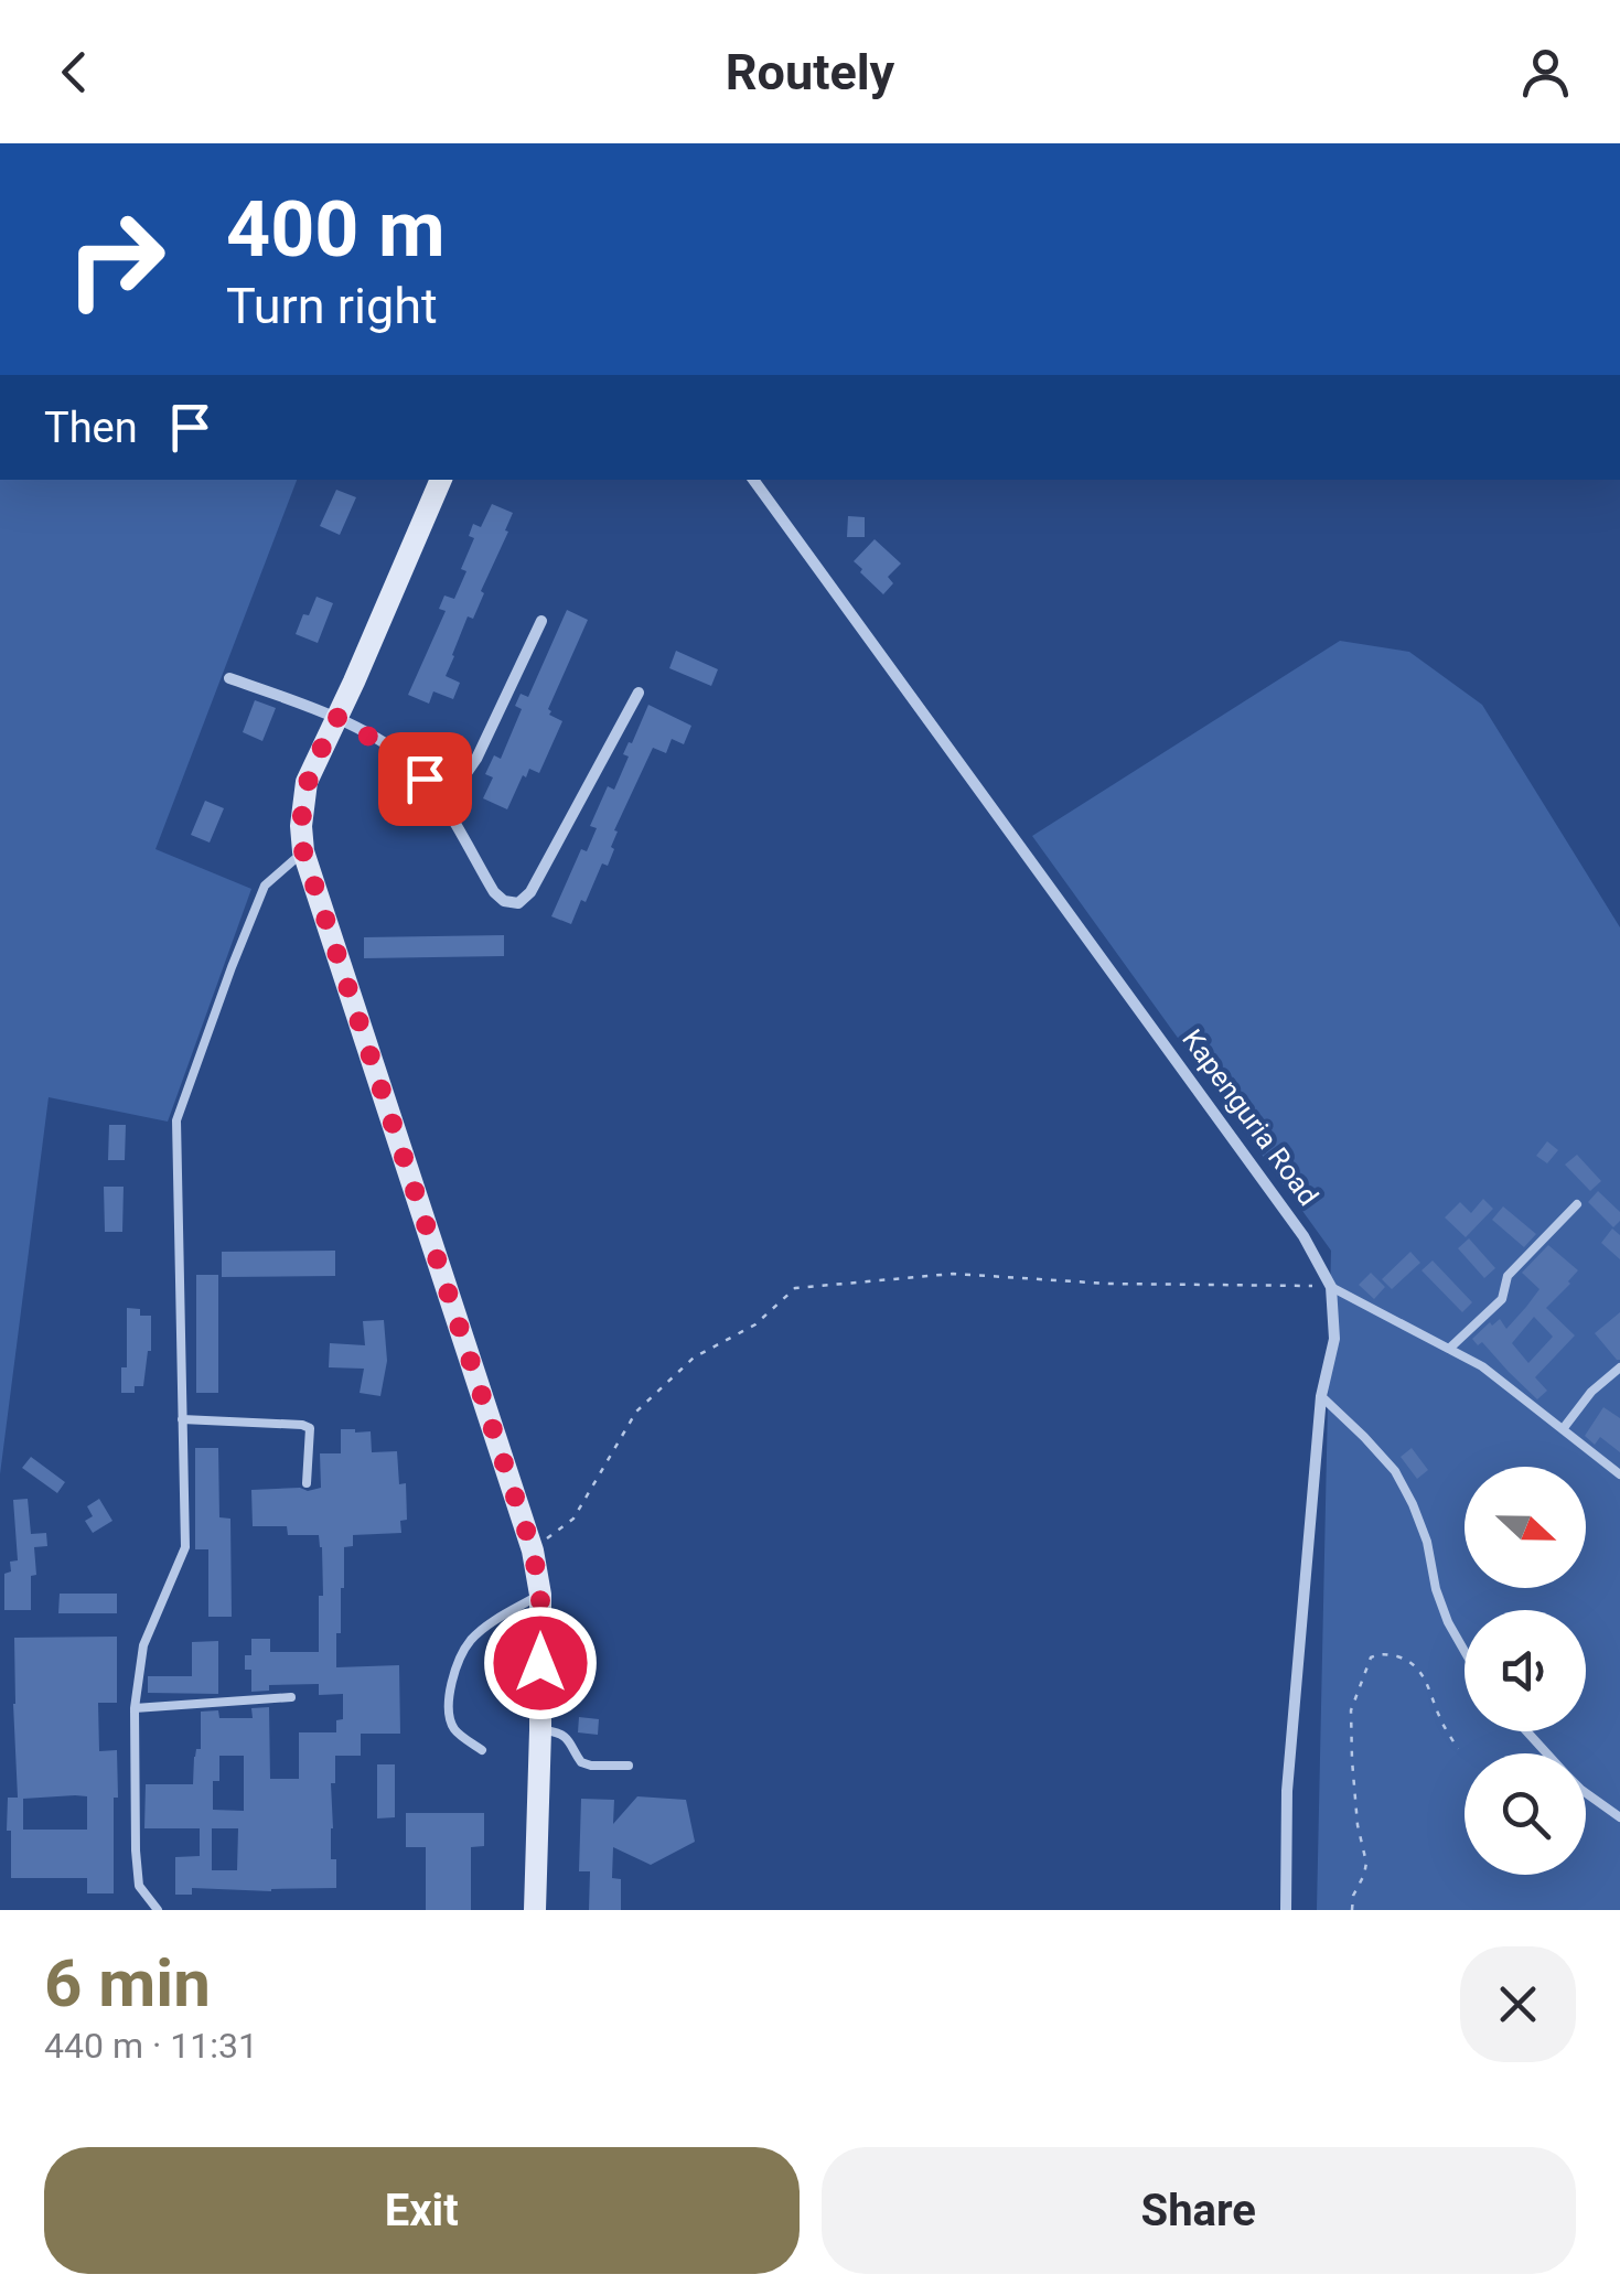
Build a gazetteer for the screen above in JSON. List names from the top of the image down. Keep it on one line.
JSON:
{"streets":{"street":["Kapenguria Road"]},"north":"right","page":{"header":"Routely","turn":["400 m","Turn right"],"then":"Then","heading":["6 min","440 m · 11:31"],"buttons":["Exit","Share"]}}
